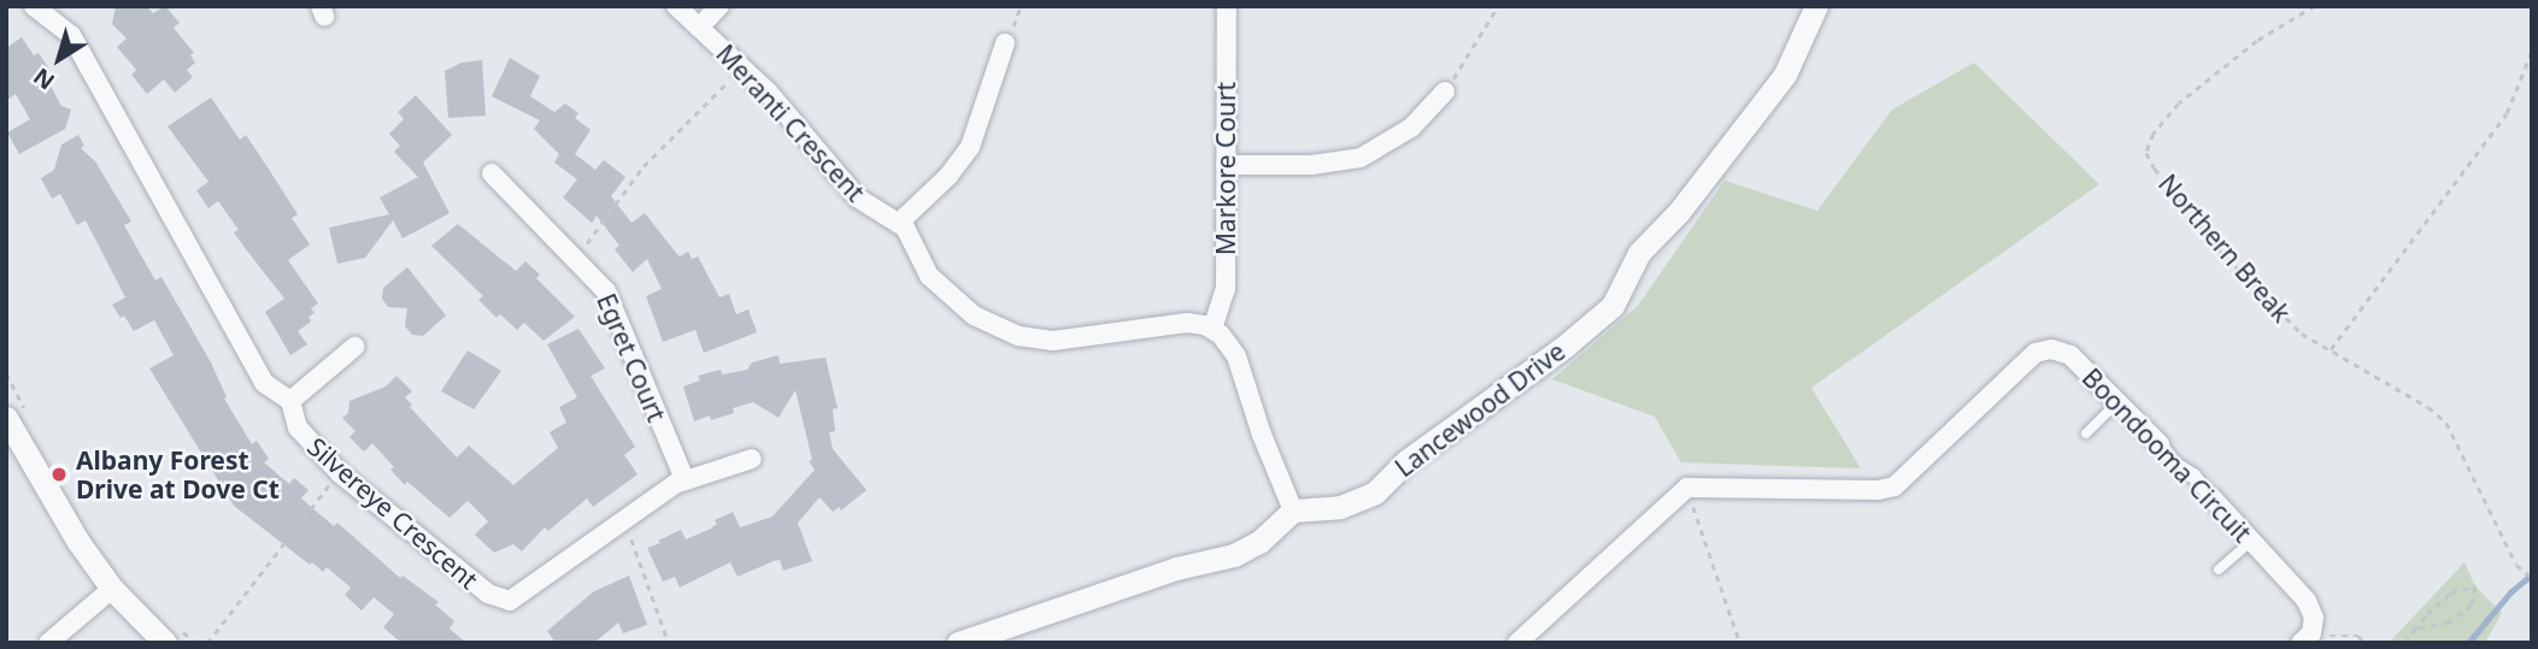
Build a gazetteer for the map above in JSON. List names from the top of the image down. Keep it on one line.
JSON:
{"streets":{"street":["Meranti Crescent","Markore Court","Egret Court","Lancewood Drive","Boondooma Circuit","Silvereye Crescent"],"path":["Northern Break"]},"crossings":[["Meranti Crescent","Markore Court"],["Egret Court","Silvereye Crescent"]],"places":["Albany Forest Drive at Dove Ct"],"north":"bottom left"}
